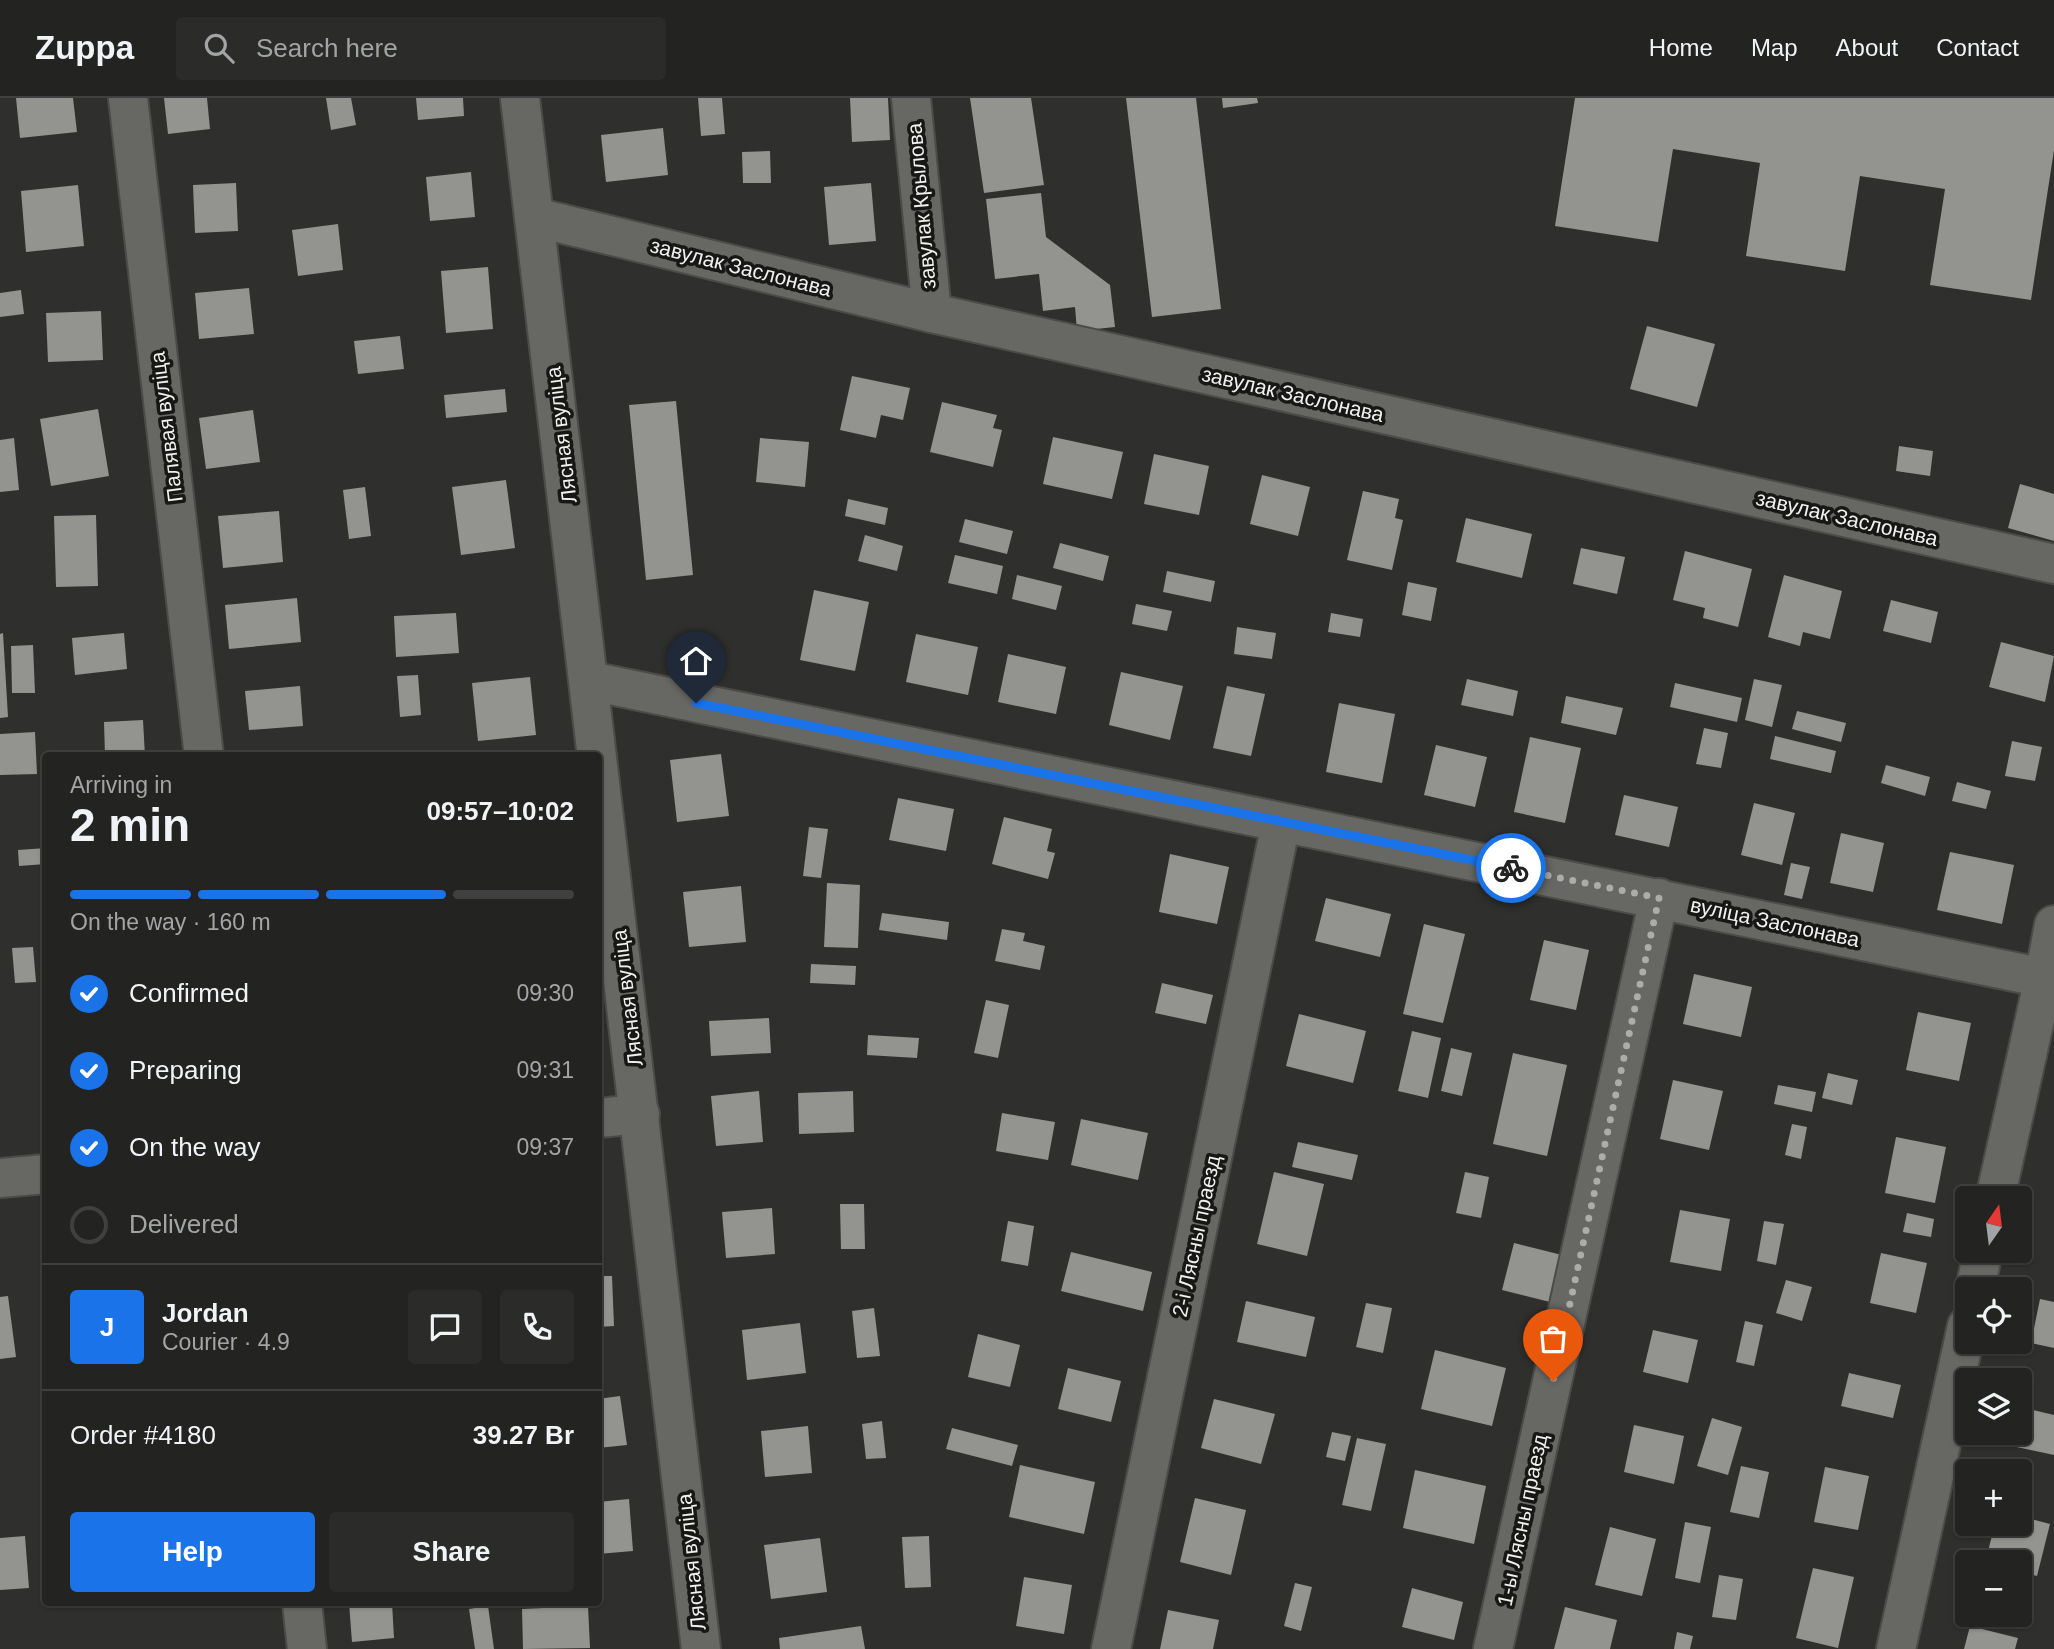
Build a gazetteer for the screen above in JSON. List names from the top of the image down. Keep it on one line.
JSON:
{"streets":{"street":["завулак Крылова","завулак Заслонава","Палявая вуліца","Лясная вуліца","вуліца Заслонава","2-і Лясны праезд","1-ы Лясны праезд"]},"crossings":[["завулак Крылова","завулак Заслонава"],["завулак Заслонава","Лясная вуліца"],["Лясная вуліца","вуліца Заслонава"],["вуліца Заслонава","2-і Лясны праезд"],["вуліца Заслонава","1-ы Лясны праезд"]],"north":"top","page":{"header":"Zuppa","search":"Search here","nav":["Home","Map","About","Contact"],"heading":["2 min","Arriving in","09:57–10:02"],"panel":["Jordan","Courier · 4.9","Order #4180","39.27 Br"],"bar":"On the way · 160 m","list":[["Confirmed","09:30"],["Preparing","09:31"],["On the way","09:37"],"Delivered"],"map_buttons":["+","−"],"round":"J","buttons":["Help","Share"]}}
